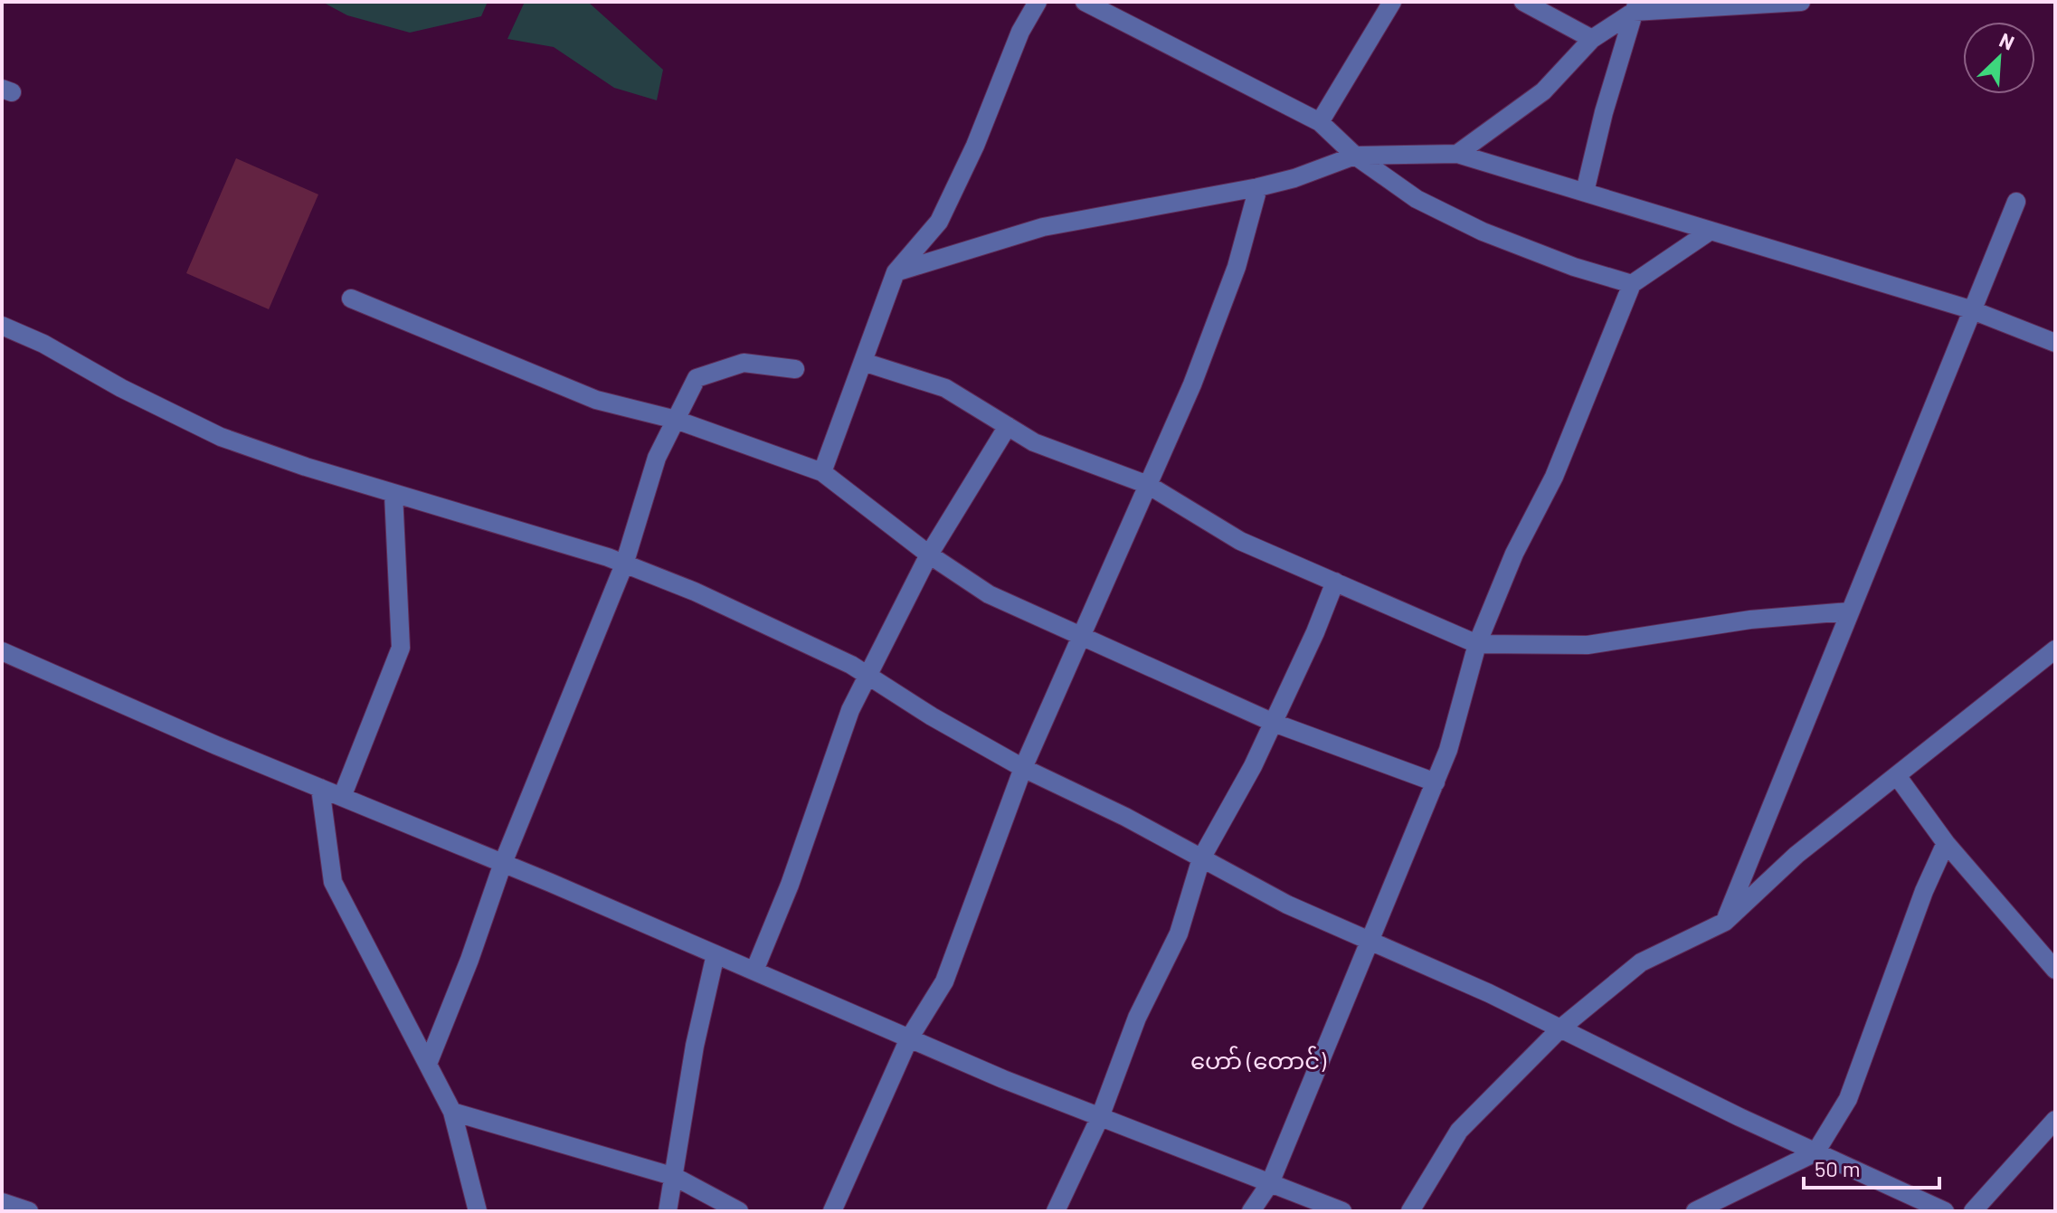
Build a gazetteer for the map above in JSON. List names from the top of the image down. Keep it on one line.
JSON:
{"districts":["ဟော် (တောင်)"],"scale_bar":"50 m","north":"top right"}
